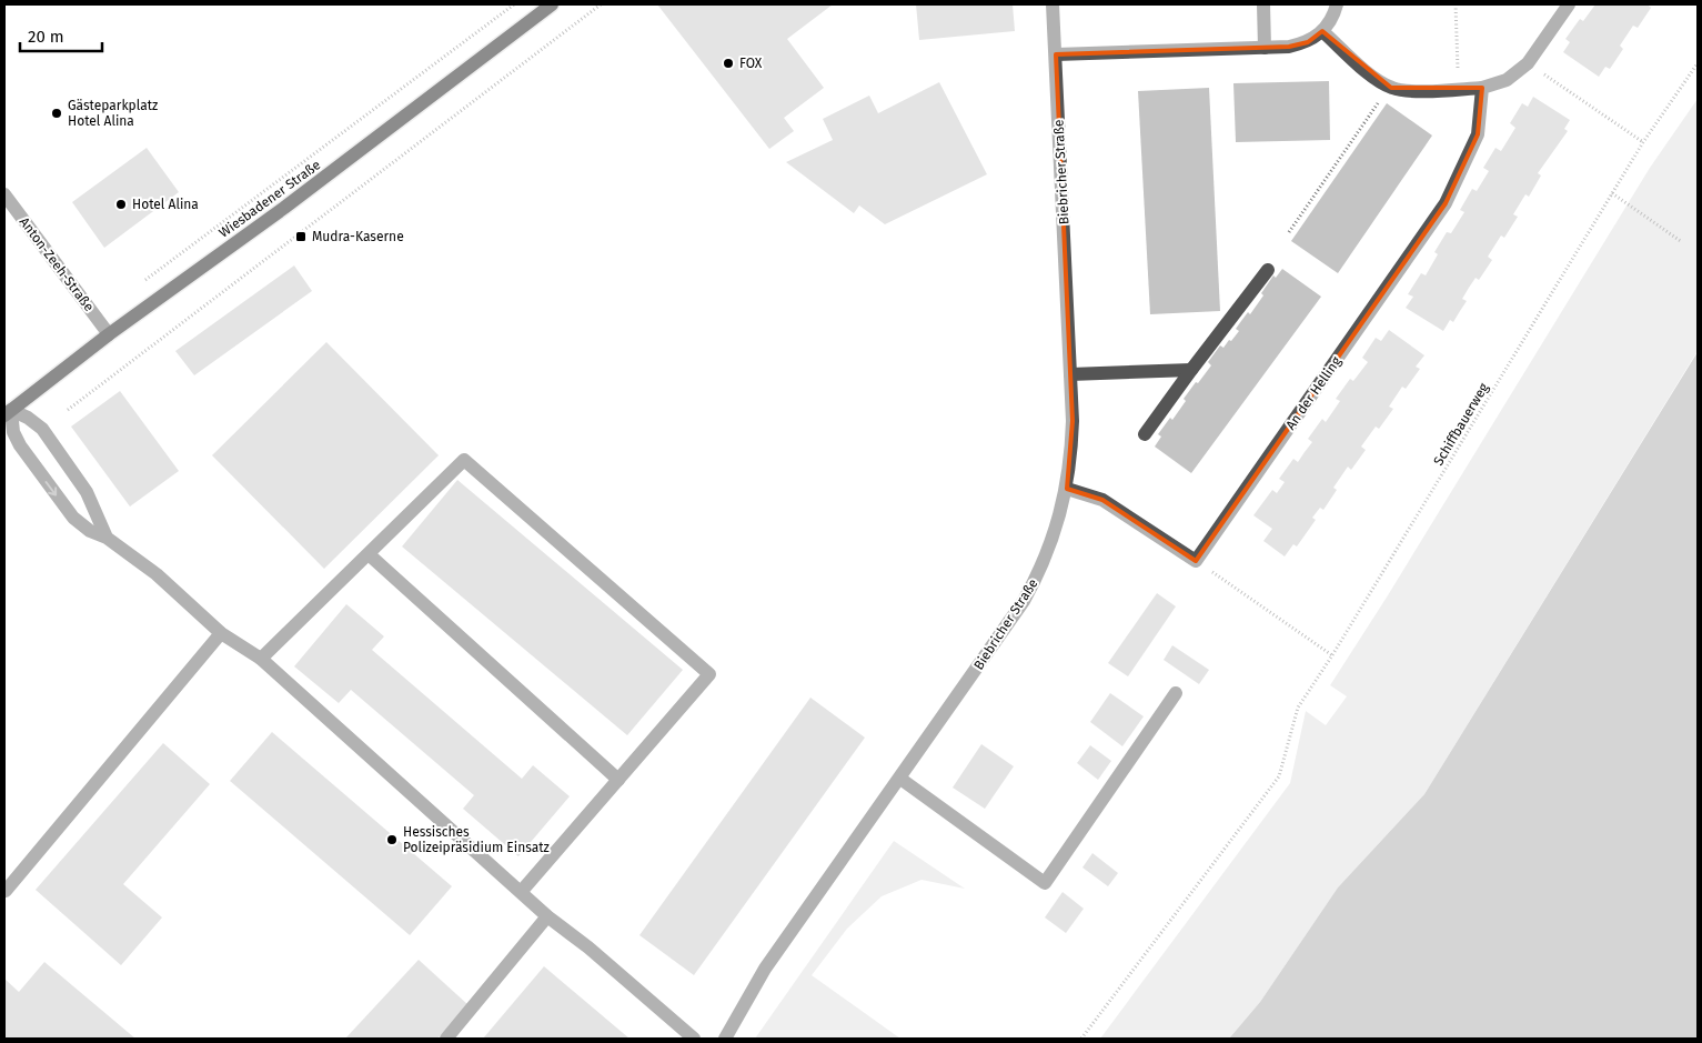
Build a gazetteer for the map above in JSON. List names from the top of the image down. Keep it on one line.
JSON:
{"streets":{"main road":["Wiesbadener Straße"],"street":["Biebricher Straße","Anton-Zeeh-Straße","An der Helling"],"path":["Schiffbauerweg"]},"crossings":[["Wiesbadener Straße","Anton-Zeeh-Straße"]],"places":{"other":["FOX","Gästeparkplatz Hotel Alina","Hotel Alina","Hessisches Polizeipräsidium Einsatz"],"transit":["Mudra-Kaserne"]},"scale_bar":"20 m"}
